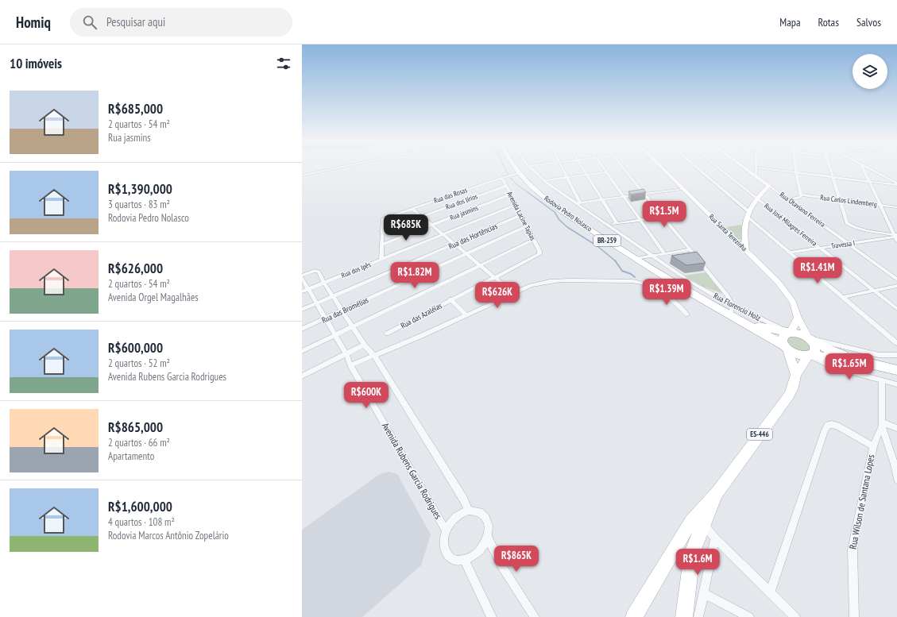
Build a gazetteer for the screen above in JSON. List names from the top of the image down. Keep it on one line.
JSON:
{"streets":{"highway":["Rodovia Pedro Nolasco","BR-259"],"main road":["ES-446"],"street":["Rua das Rosas","Rua Carlos Lindemberg","Rua dos lírios","Rua Otaviano Ferreira","Rua jasmins","Avenida Lacine Tapias","Rua José Milagres Ferreira","Rua Santa Terezinha","Rua das Hortências","Travessa I","Rua dos Ipês","Rua Florencio Holz","Rua das Bromélias","Rua das Azaléias","Avenida Rubens Garcia Rodrigues","Rua Wilson de Santana Lopes"]},"crossings":[["Rua das Rosas","Rua dos lírios"],["Rua das Rosas","Rodovia Pedro Nolasco"],["Rua das Rosas","Avenida Lacine Tapias"],["Rua dos lírios","Avenida Lacine Tapias"],["Rua Otaviano Ferreira","Travessa I"],["Rua jasmins","Avenida Lacine Tapias"],["Rodovia Pedro Nolasco","Rua Santa Terezinha"],["Rodovia Pedro Nolasco","Rua Florencio Holz"],["Rodovia Pedro Nolasco","ES-446"],["Avenida Lacine Tapias","Rua das Hortências"],["Avenida Lacine Tapias","Rua dos Ipês"],["Avenida Lacine Tapias","Rua das Bromélias"],["Avenida Lacine Tapias","Rua das Azaléias"],["Rua José Milagres Ferreira","Travessa I"],["Rua das Hortências","Avenida Rubens Garcia Rodrigues"],["Rua dos Ipês","Avenida Rubens Garcia Rodrigues"],["Rua das Bromélias","Avenida Rubens Garcia Rodrigues"]],"page":{"header":"Homiq","search":"Pesquisar aqui","nav":["Mapa","Rotas","Salvos"],"heading":"10 imóveis","list":[{"name":"R$685,000","note":"2 quartos · 54 m² · Rua jasmins"},{"name":"R$1,390,000","note":"3 quartos · 83 m² · Rodovia Pedro Nolasco"},{"name":"R$626,000","note":"2 quartos · 54 m² · Avenida Orgel Magalhães"},{"name":"R$600,000","note":"2 quartos · 52 m² · Avenida Rubens Garcia Rodrigues"},{"name":"R$865,000","note":"2 quartos · 66 m² · Apartamento"},{"name":"R$1,600,000","note":"4 quartos · 108 m² · Rodovia Marcos Antônio Zopelário"}],"price":["R$1.5M","R$685K","R$1.41M","R$1.82M","R$1.39M","R$626K","R$1.65M","R$600K","R$865K","R$1.6M"]}}
